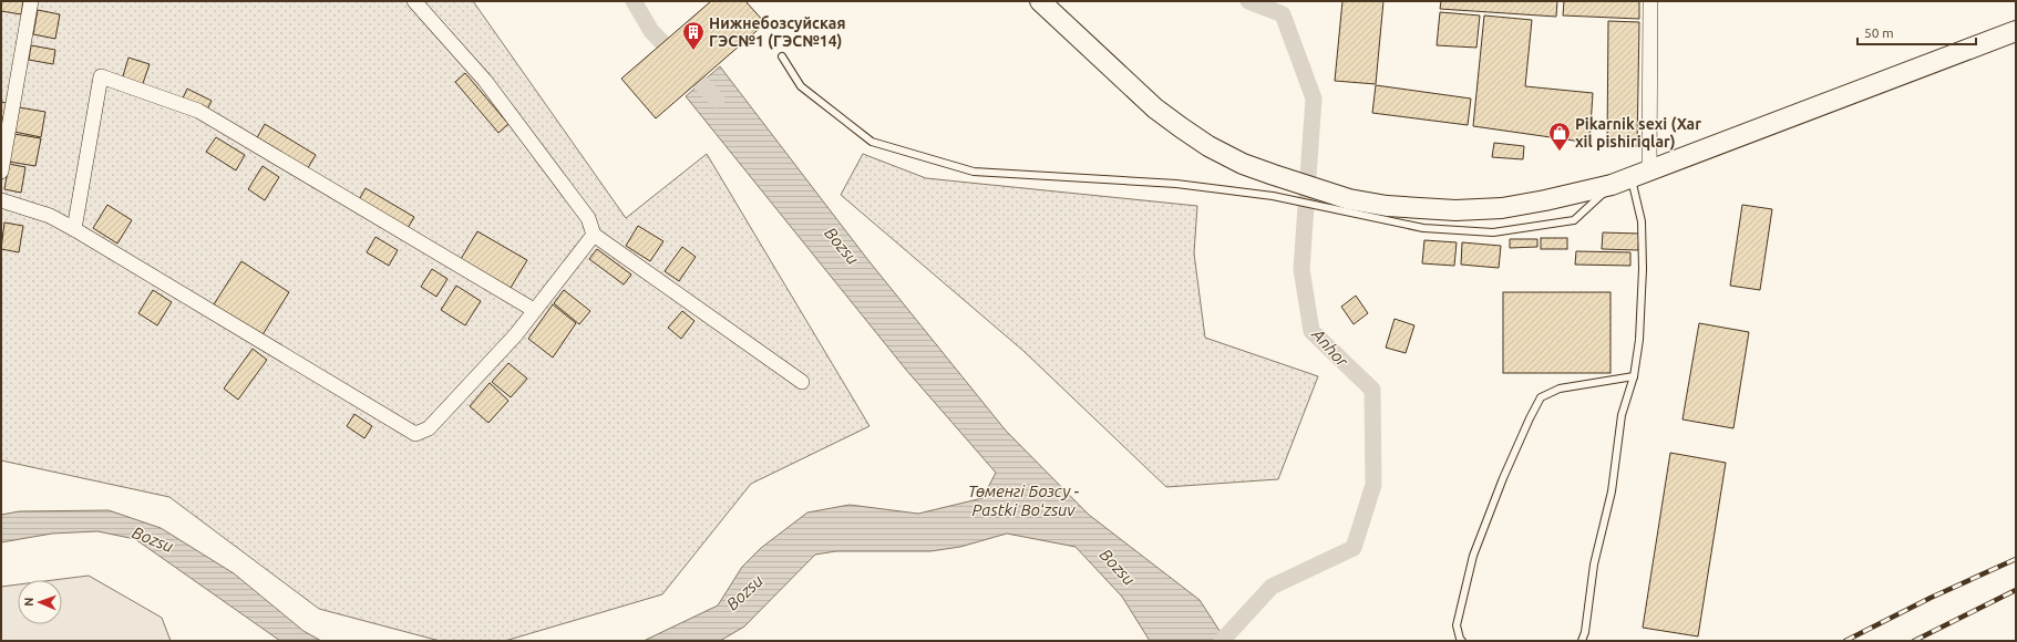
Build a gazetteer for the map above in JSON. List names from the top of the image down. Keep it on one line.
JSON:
{"water":["Bozsu","Anhor","Төменгі Бозсу - Pastki Boʻzsuv"],"places":{"building":["Нижнебозсуйская ГЭС№1 (ГЭС№14)"],"shop":["Pikarnik sexi (Xar xil pishiriqlar)"]},"scale_bar":"50 m","north":"left"}
